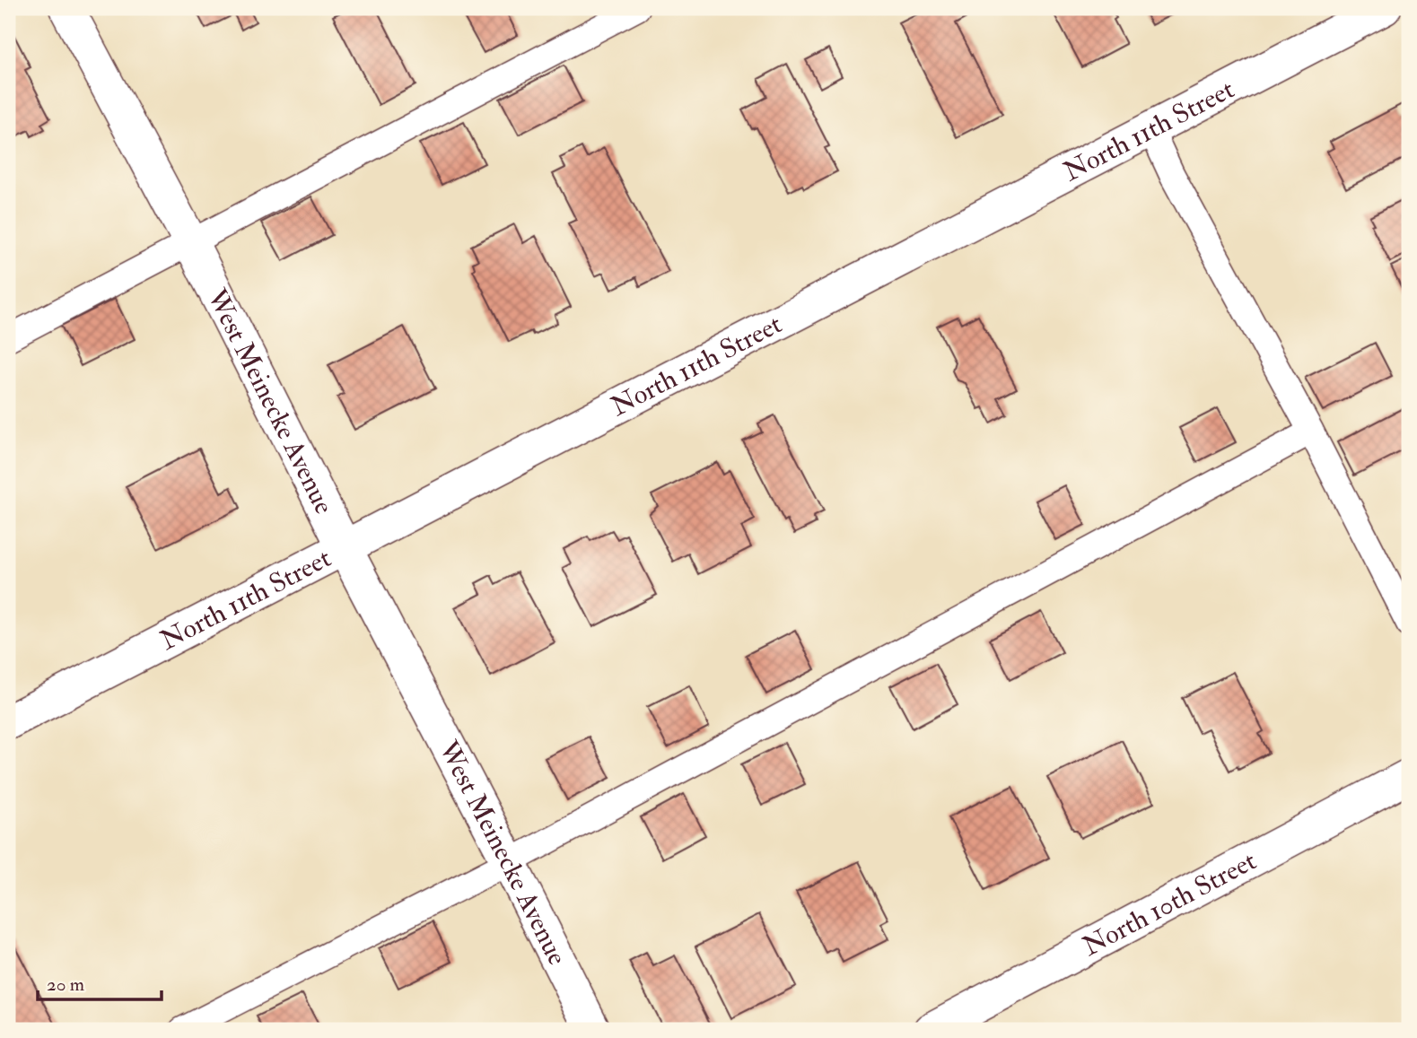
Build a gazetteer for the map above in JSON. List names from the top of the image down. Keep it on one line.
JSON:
{"streets":{"street":["North 11th Street","West Meinecke Avenue","North 10th Street"]},"crossings":[["North 11th Street","West Meinecke Avenue"]],"scale_bar":"20 m"}
